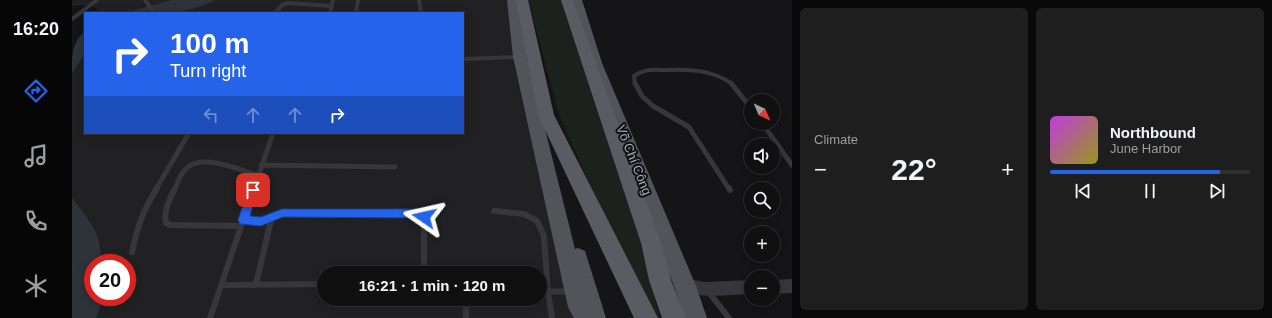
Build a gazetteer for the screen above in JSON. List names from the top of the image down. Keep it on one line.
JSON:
{"streets":{"highway":["Võ Chí Công"]},"north":"bottom right","page":{"tabs":"16:20","tile":"Climate","turn":["100 m","Turn right"],"map_buttons":["+","−"],"song":["Northbound","June Harbor"],"heat":["−","22°","+"],"limit":"20","trip":"16:21 · 1 min · 120 m"}}
